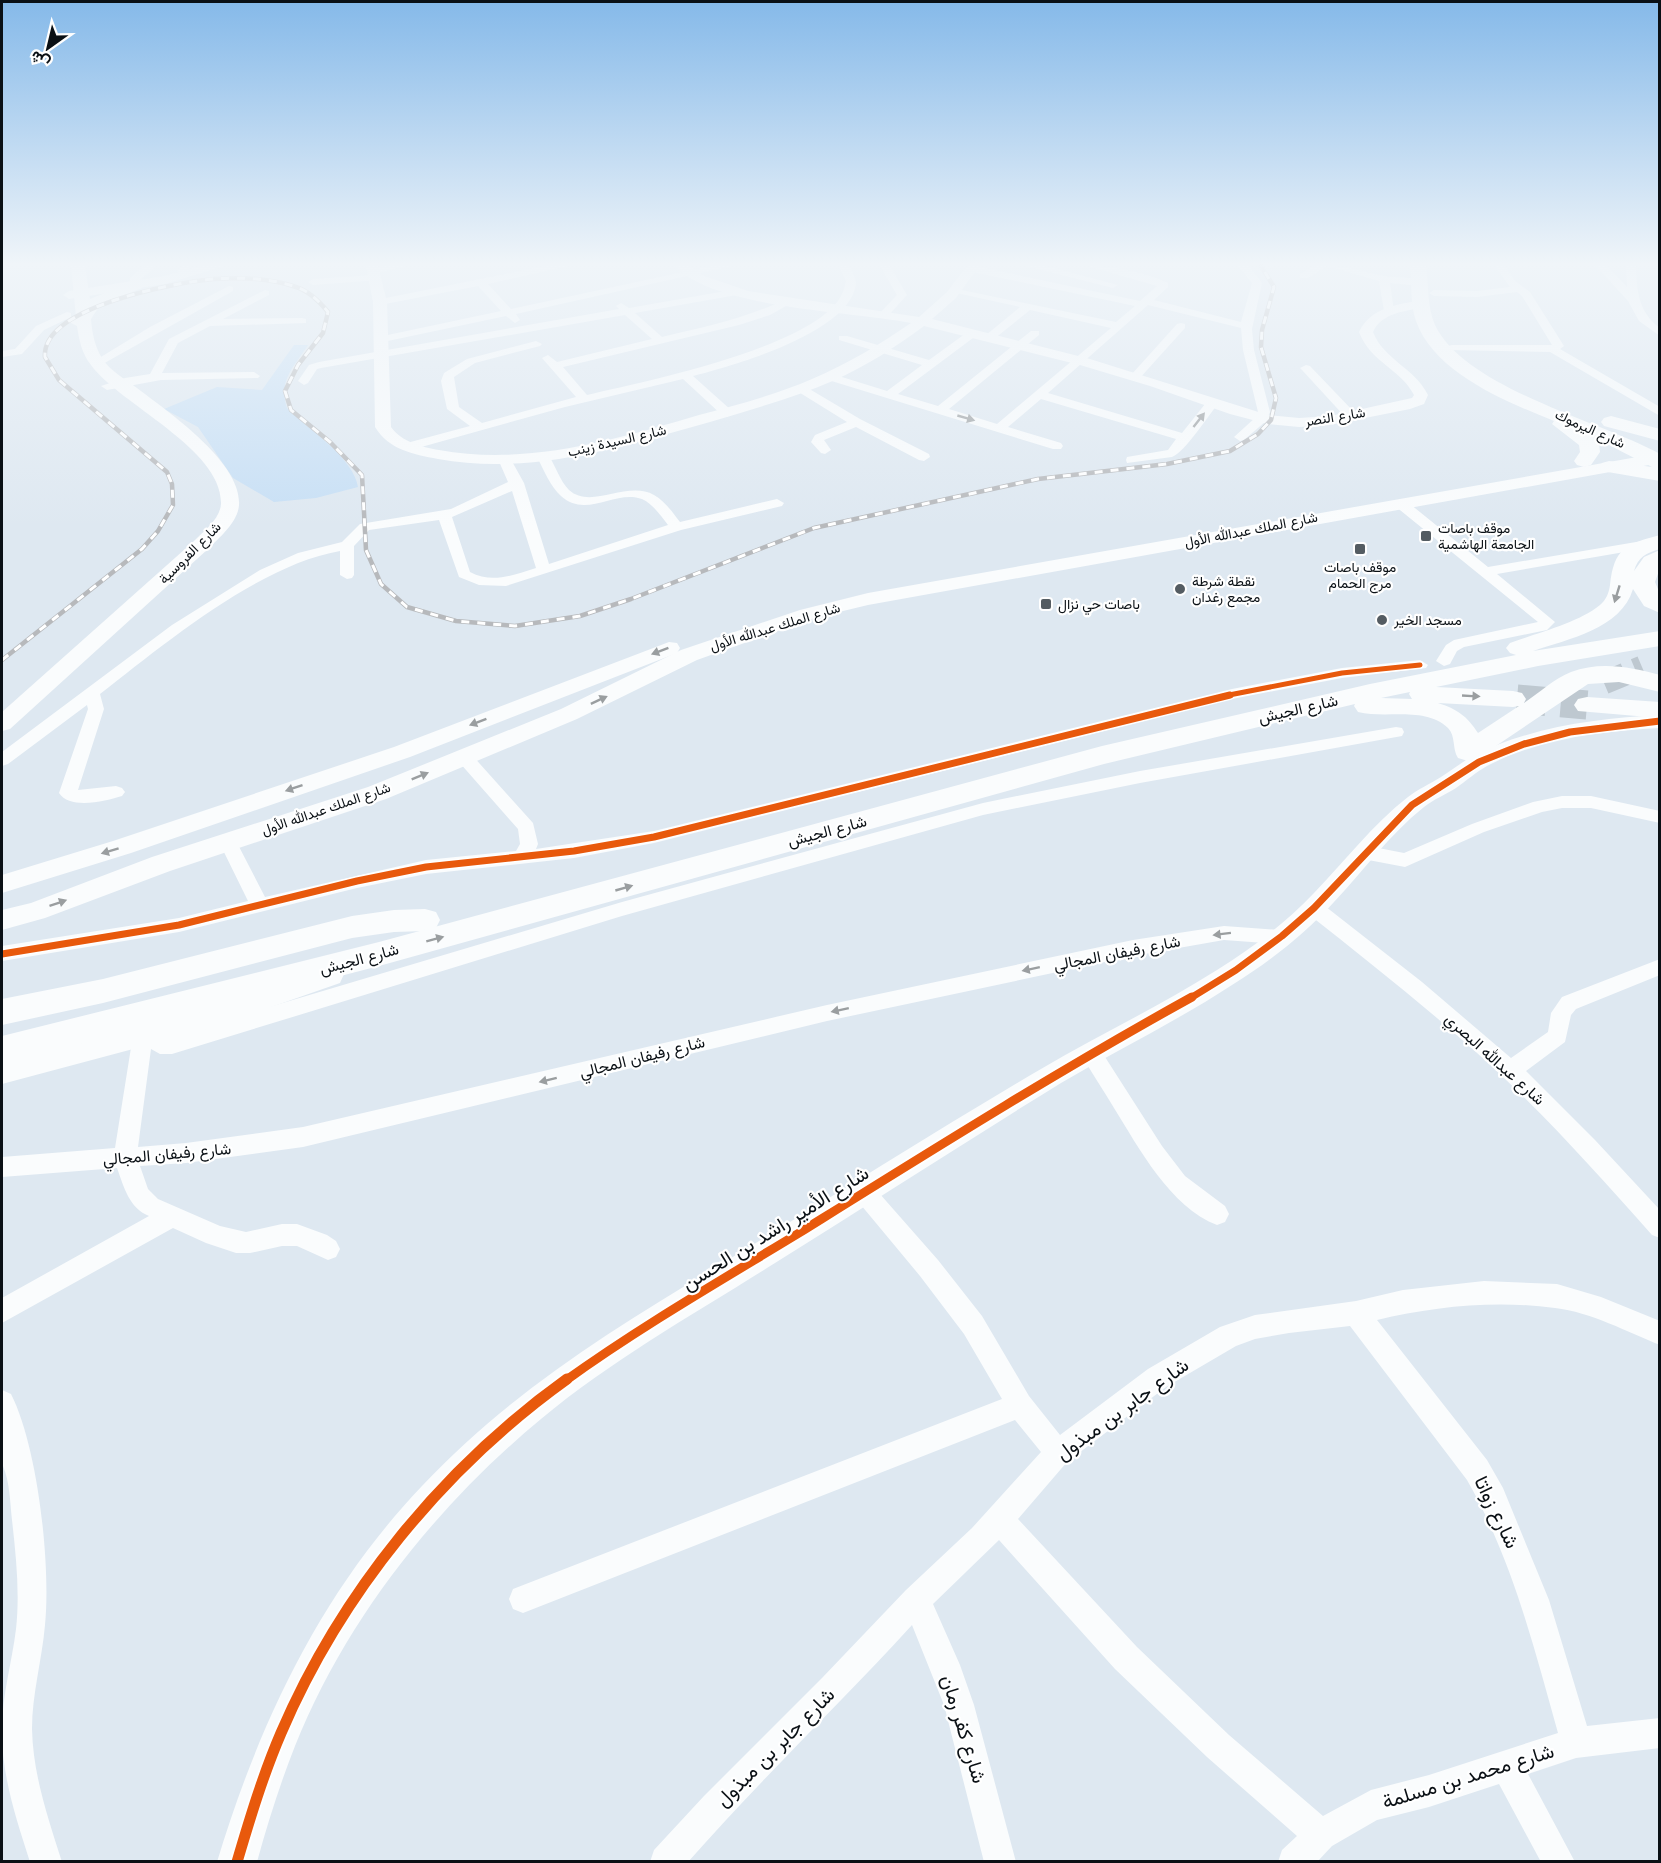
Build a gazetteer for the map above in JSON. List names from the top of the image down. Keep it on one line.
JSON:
{"streets":{"highway":["شارع اليرموك","شارع الجيش"],"main road":["شارع الملك عبدالله الأول","شارع الفروسية"],"street":["شارع النصر","شارع السيدة زينب","شارع رفيفان المجالي","شارع عبدالله البصري","شارع الأمير راشد بن الحسن","شارع جابر بن مبذول","شارع زواتا","شارع كفر رمان","شارع محمد بن مسلمة"]},"crossings":[["شارع اليرموك","شارع الملك عبدالله الأول"],["شارع رفيفان المجالي","شارع الأمير راشد بن الحسن"],["شارع عبدالله البصري","شارع الأمير راشد بن الحسن"],["شارع جابر بن مبذول","شارع زواتا"],["شارع جابر بن مبذول","شارع كفر رمان"],["شارع زواتا","شارع محمد بن مسلمة"]],"places":{"transit":["موقف باصات الجامعة الهاشمية","موقف باصات مرج الحمام","باصات حي نزال"],"other":["نقطة شرطة مجمع رغدان","مسجد الخير"]},"north":"bottom left"}
